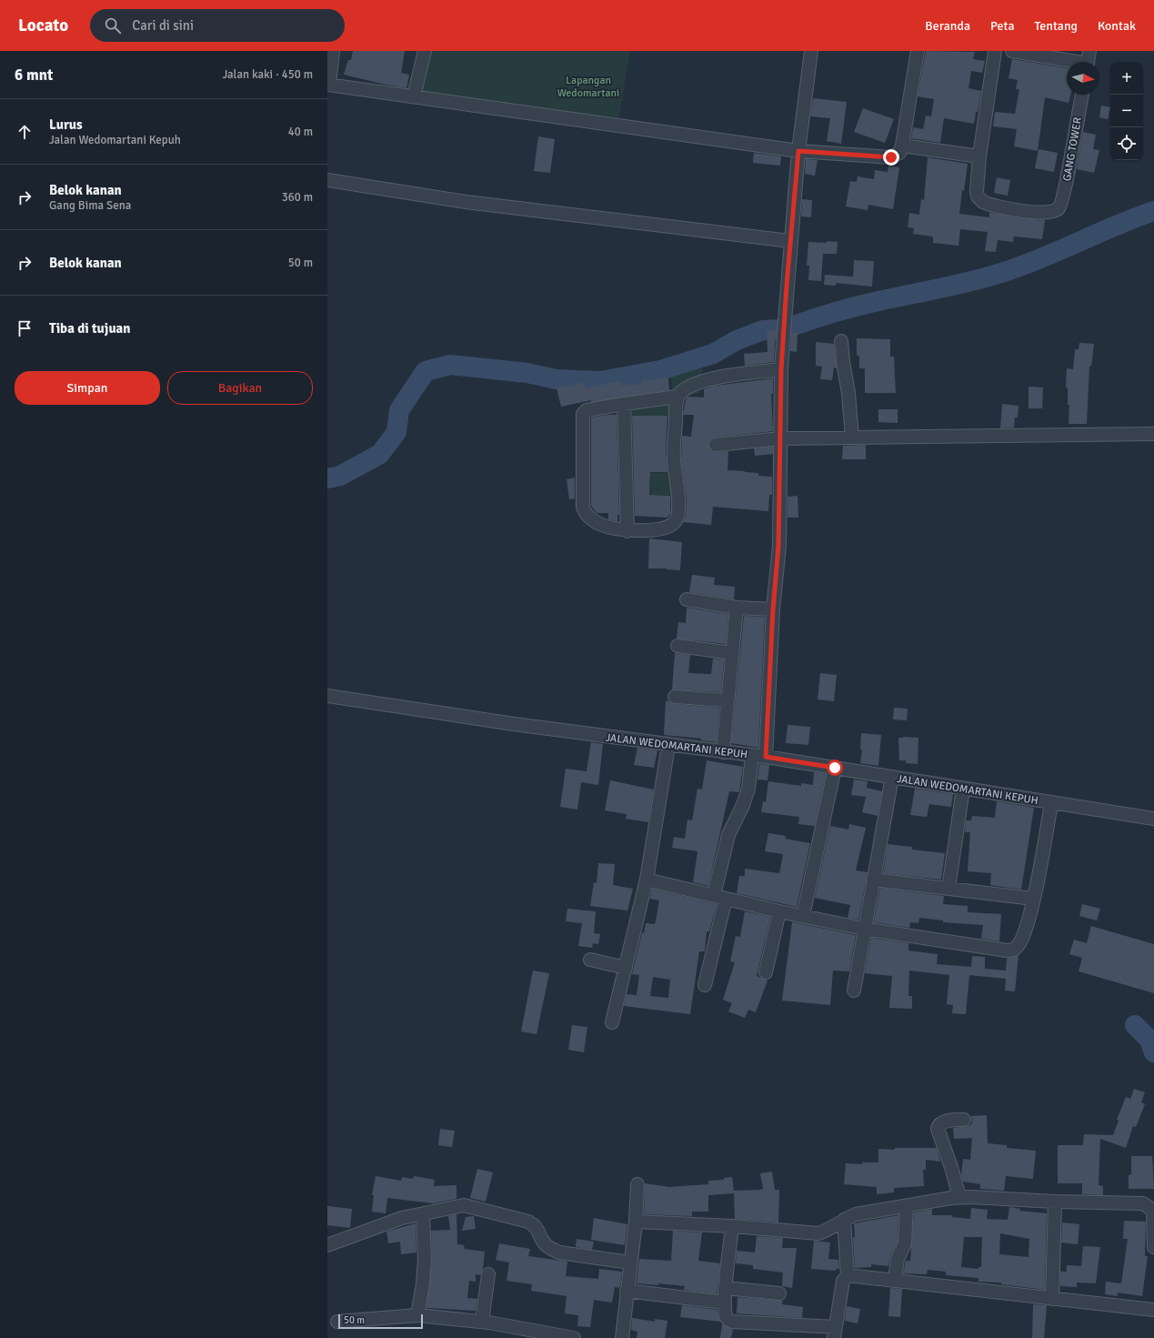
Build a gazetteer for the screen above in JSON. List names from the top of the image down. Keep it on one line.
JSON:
{"streets":{"street":["GANG TOWER","JALAN WEDOMARTANI KEPUH"]},"parks":["Lapangan Wedomartani"],"scale_bar":"50 m","north":"right","page":{"header":"Locato","search":"Cari di sini","nav":["Beranda","Peta","Tentang","Kontak"],"heading":["6 mnt","Jalan kaki · 450 m"],"map_buttons":["+","−"],"list":[["Lurus","Jalan Wedomartani Kepuh","40 m"],["Belok kanan","Gang Bima Sena","360 m"],["Belok kanan","50 m"],"Tiba di tujuan"],"buttons":["Simpan","Bagikan"],"scale":"50 m"}}
